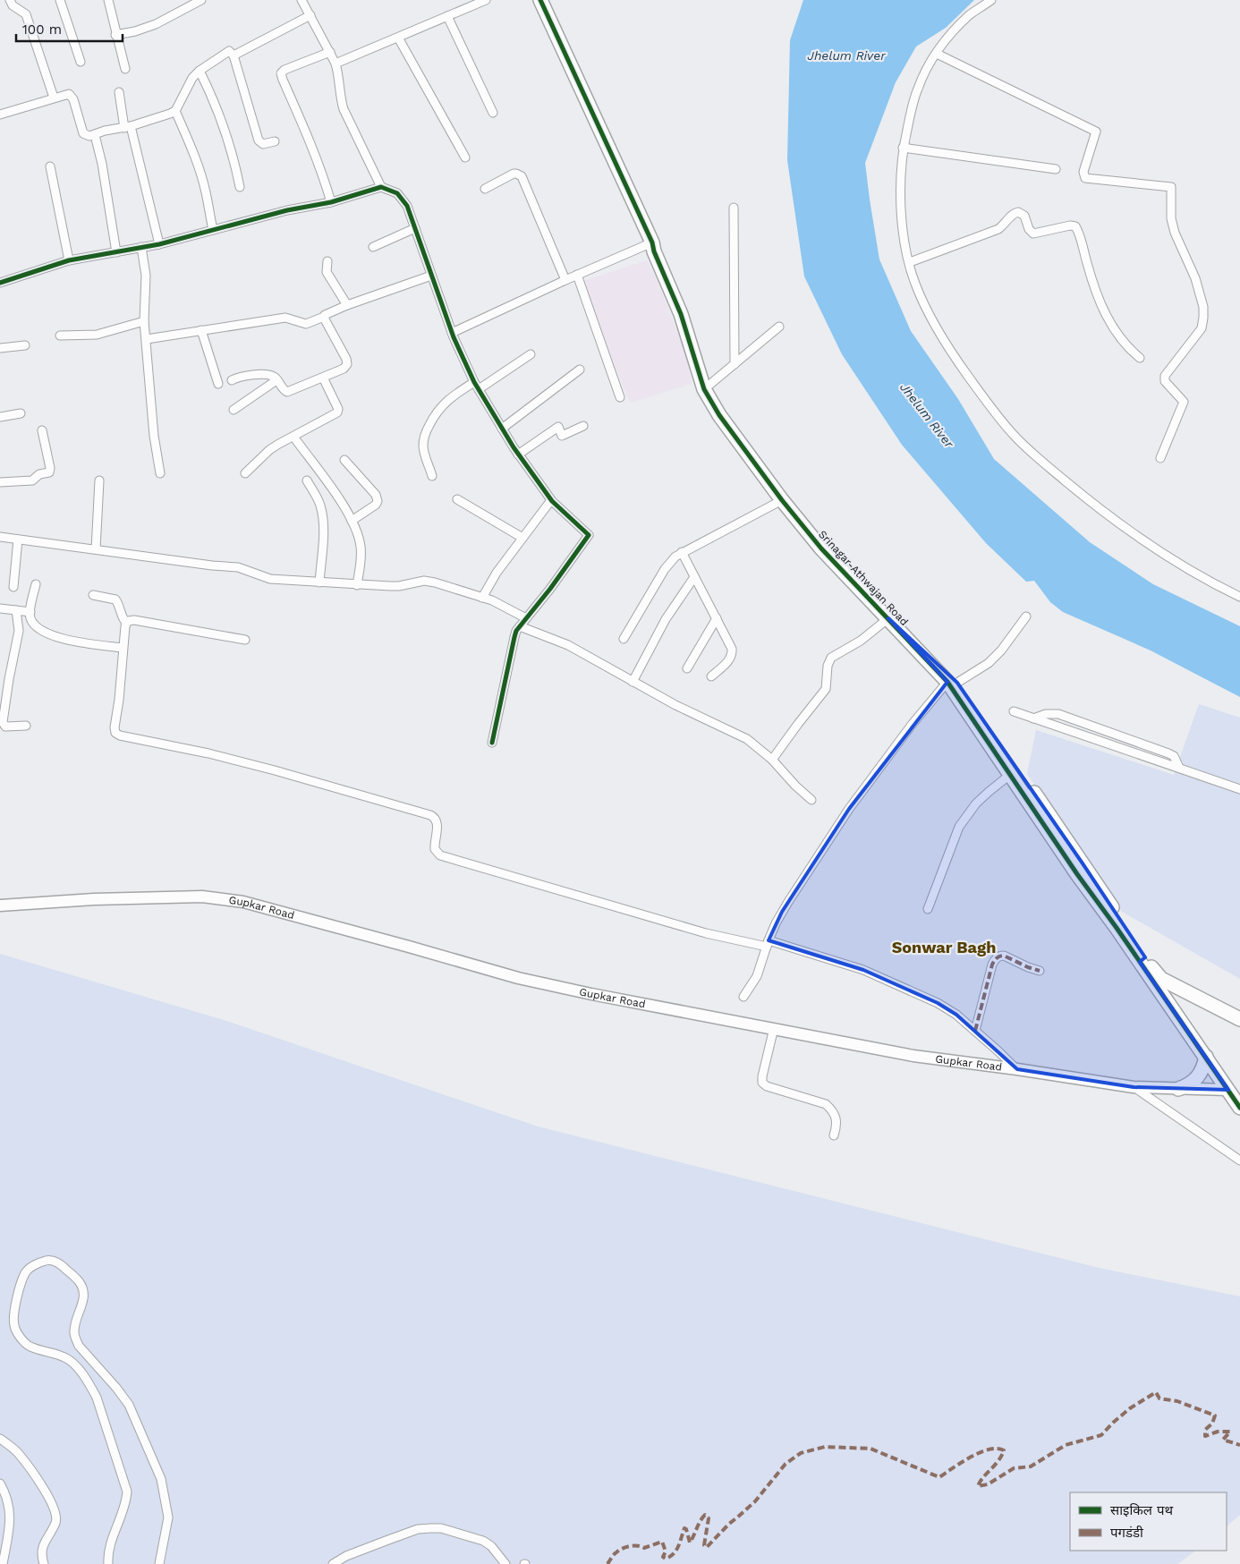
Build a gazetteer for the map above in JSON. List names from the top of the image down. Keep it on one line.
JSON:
{"streets":{"highway":["Srinagar-Athwajan Road"],"main road":["Gupkar Road"]},"crossings":[["Srinagar-Athwajan Road","Gupkar Road"]],"districts":["Sonwar Bagh"],"water":["Jhelum River"],"legend":["साइकिल पथ","पगडंडी"],"scale_bar":"100 m"}
